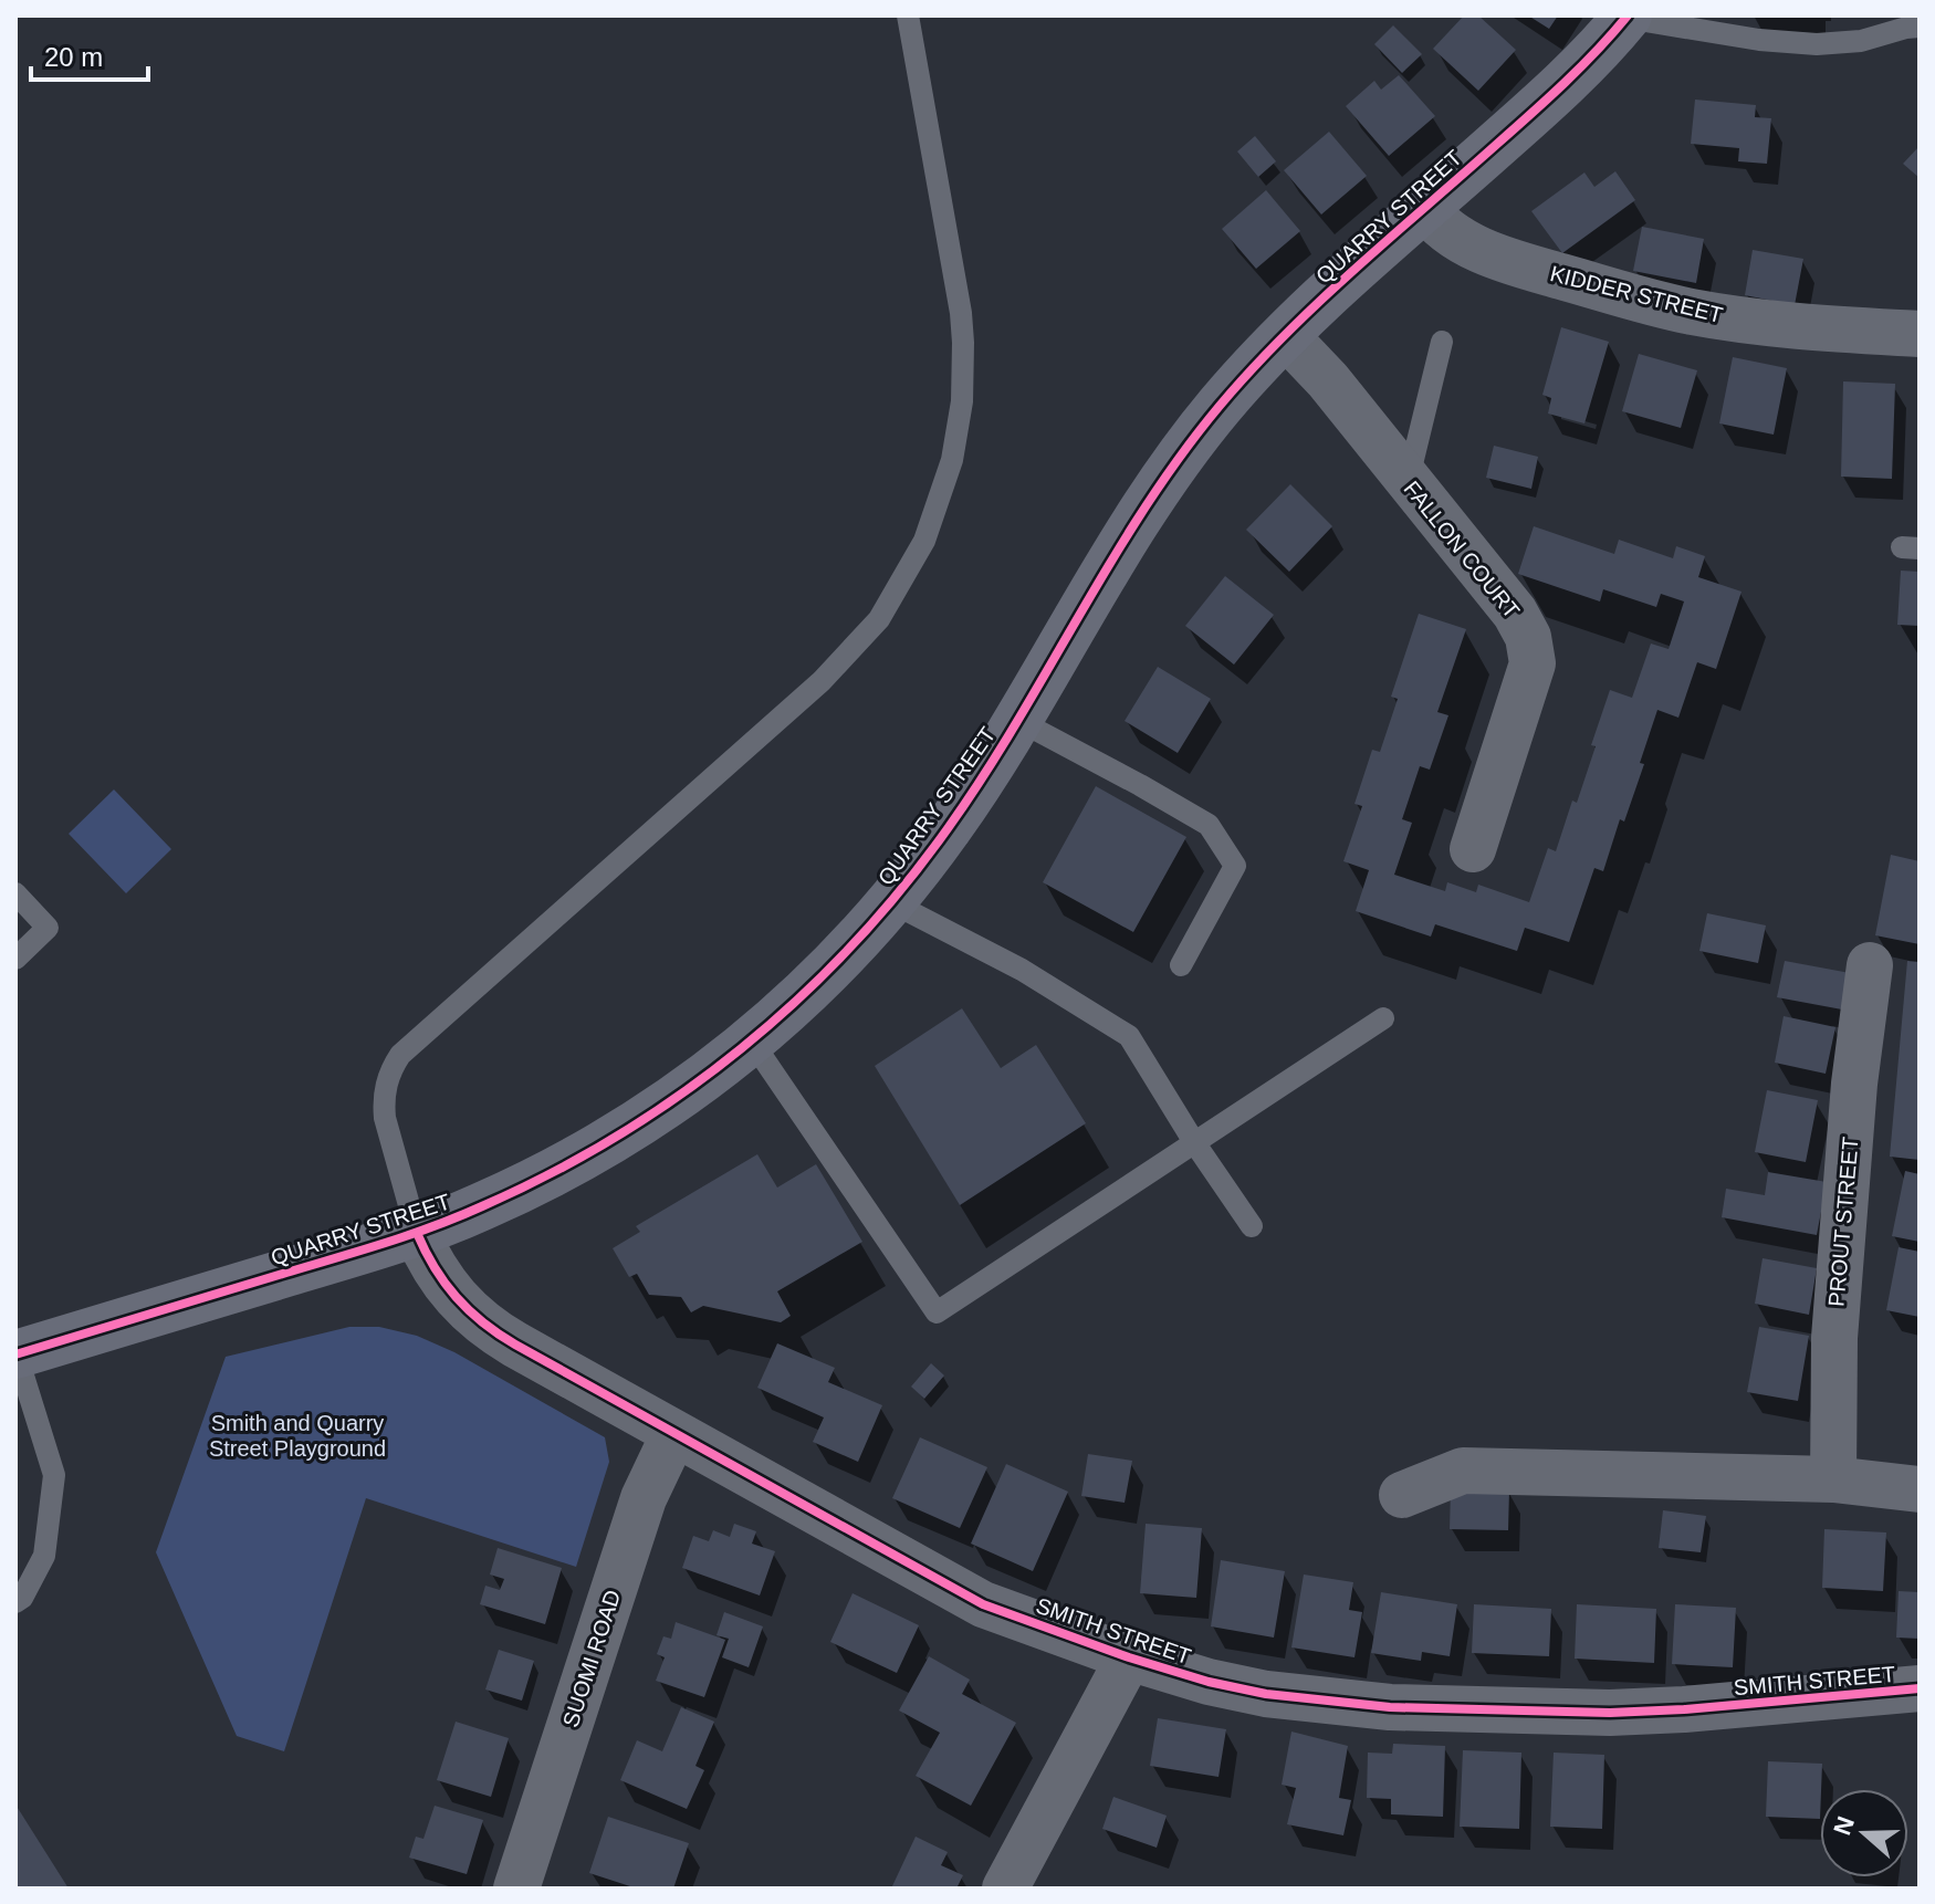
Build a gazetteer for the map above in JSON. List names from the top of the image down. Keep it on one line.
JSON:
{"streets":{"main road":["QUARRY STREET"],"street":["KIDDER STREET","FALLON COURT","PROUT STREET","SMITH STREET","SUOMI ROAD"]},"crossings":[["QUARRY STREET","KIDDER STREET"],["QUARRY STREET","FALLON COURT"],["QUARRY STREET","SMITH STREET"],["SMITH STREET","SUOMI ROAD"]],"parks":["Smith and Quarry Street Playground"],"scale_bar":"20 m","north":"left"}
